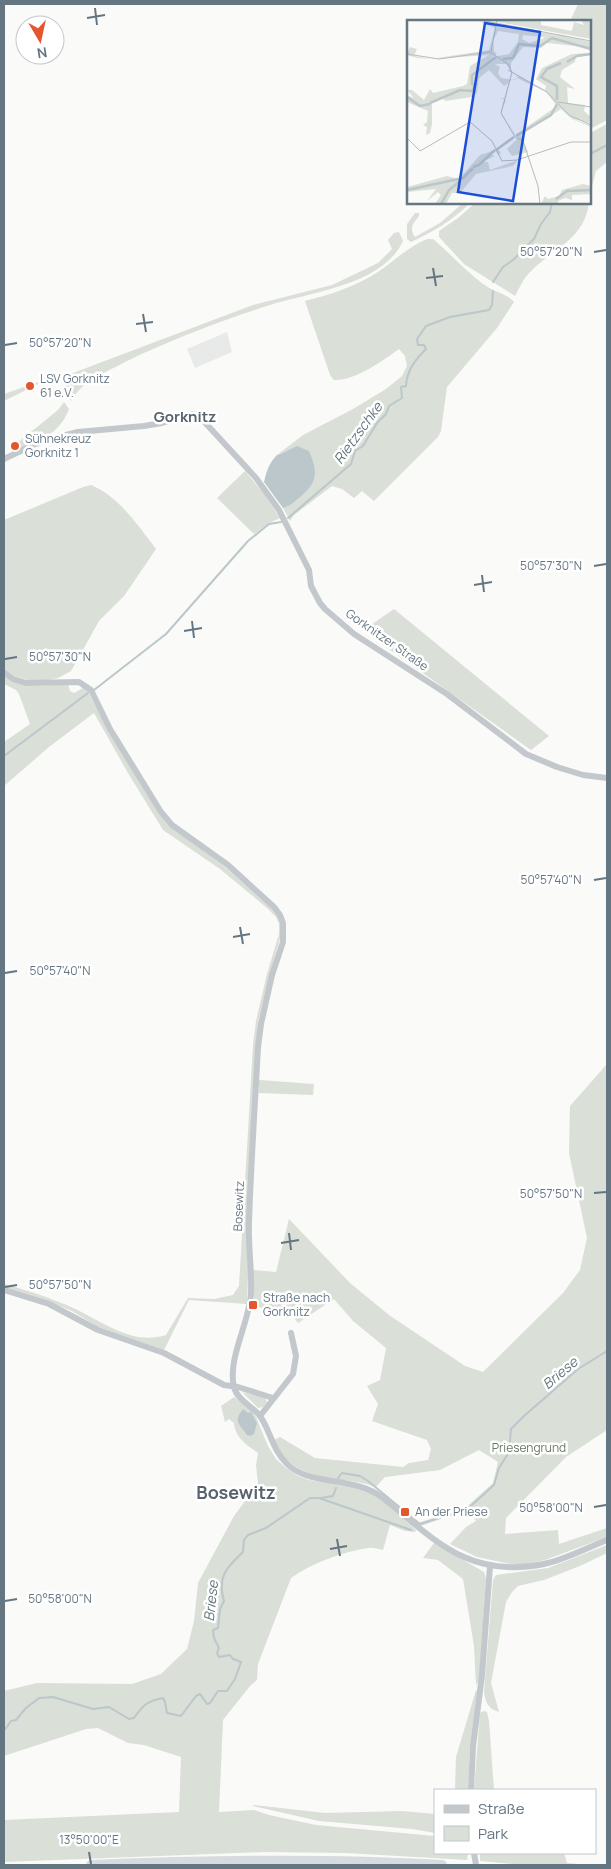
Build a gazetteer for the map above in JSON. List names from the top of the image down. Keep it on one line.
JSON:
{"streets":{"street":["Gorknitzer Straße","Bosewitz"]},"districts":["Gorknitz","Bosewitz"],"water":["Rietzschke","Briese"],"parks":["Priesengrund"],"places":{"other":["LSV Gorknitz 61 e.V.","Sühnekreuz Gorknitz 1"],"transit":["Straße nach Gorknitz","An der Priese"]},"legend":["Straße","Park"],"north":"bottom","coordinates":["50°57'20\"N","50°57'30\"N","50°57'40\"N","50°57'50\"N","50°58'00\"N","13°50'00\"E"]}
